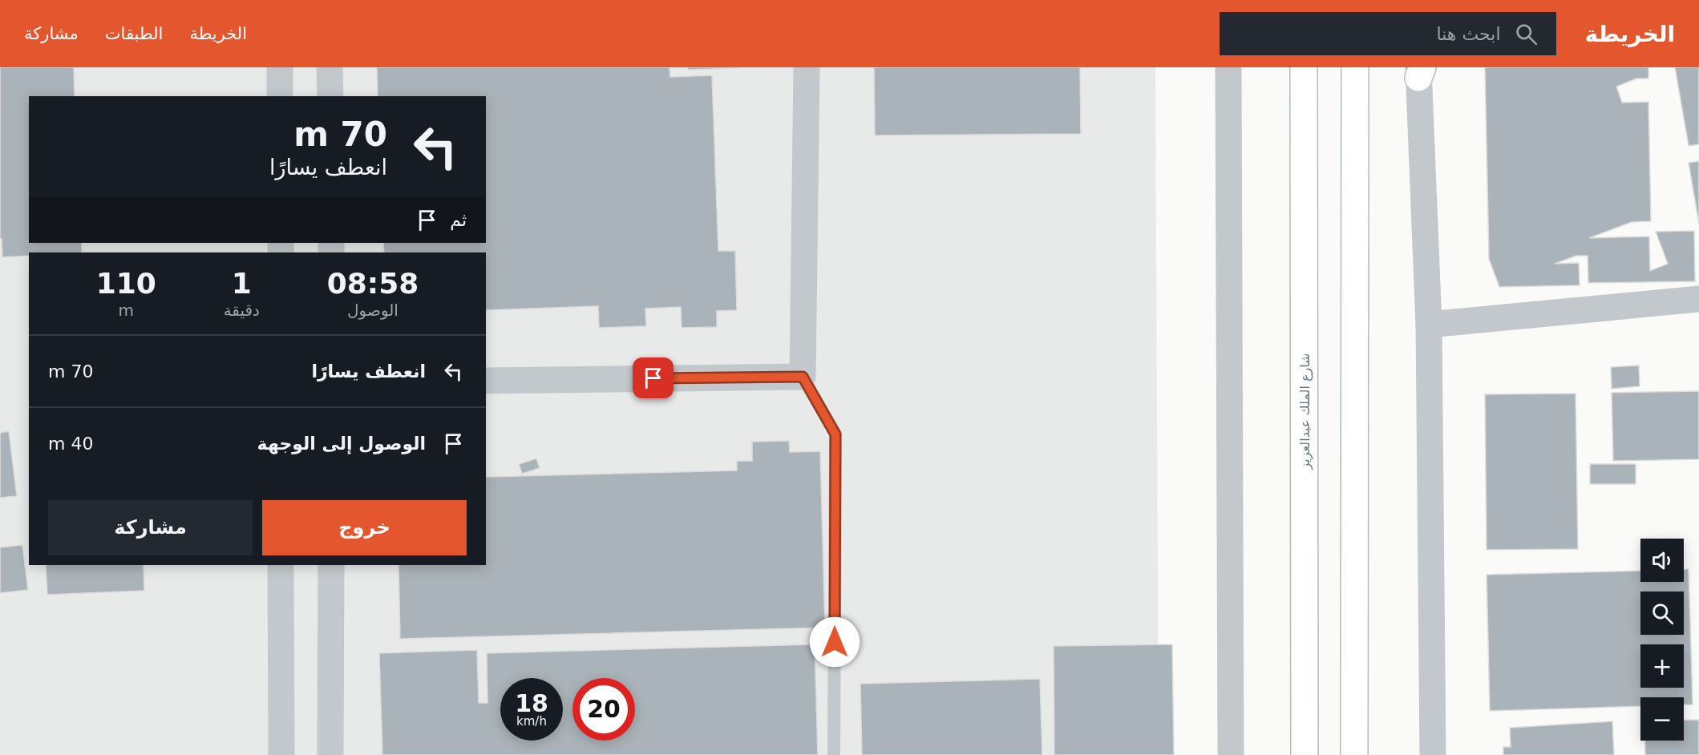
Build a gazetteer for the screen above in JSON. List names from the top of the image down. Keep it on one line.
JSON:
{"streets":{"street":["شارع الملك عبدالعزيز"]},"page":{"header":"الخريطة","search":"ابحث هنا","nav":["الخريطة","الطبقات","مشاركة"],"turn":["70 m","انعطف يسارًا"],"then":"ثم","eta":["08:58","الوصول","1","دقيقة","110","m"],"list":[{"name":"انعطف يسارًا","value":"70 m"},{"name":"الوصول إلى الوجهة","value":"40 m"}],"buttons":["خروج","مشاركة"],"map_buttons":["+","−"],"speed":"18 km/h","limit":"20"}}
